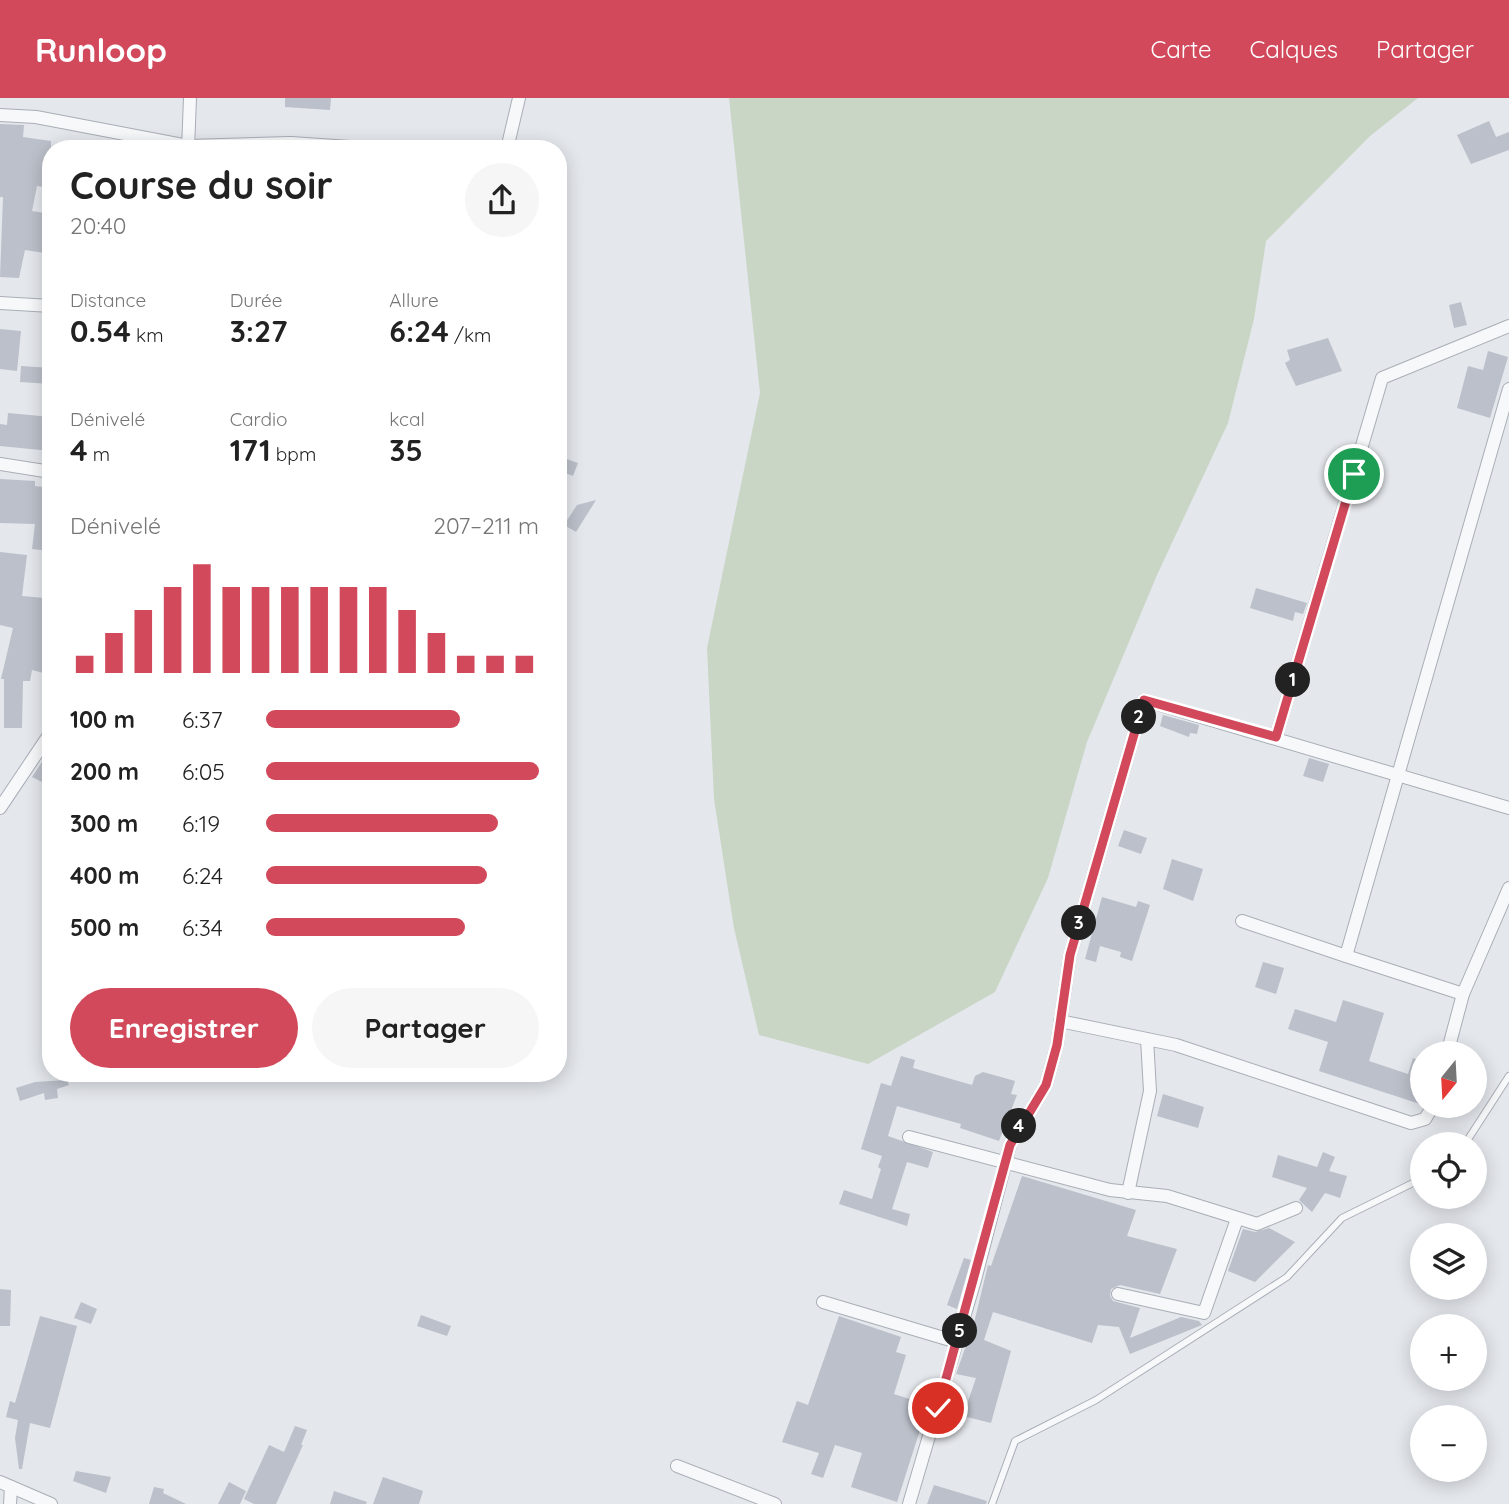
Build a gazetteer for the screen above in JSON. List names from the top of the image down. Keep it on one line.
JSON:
{"north":"bottom","page":{"header":"Runloop","nav":["Carte","Calques","Partager"],"heading":["Course du soir","20:40"],"stats":[["Distance","0.54 km"],["Durée","3:27"],["Allure","6:24 /km"],["Dénivelé","4 m"],["Cardio","171 bpm"],["kcal","35"]],"chart":["Dénivelé","207–211 m"],"pins":["1","2","3","4","5"],"list":[{"name":"100 m","note":"6:37"},{"name":"200 m","note":"6:05"},{"name":"300 m","note":"6:19"},{"name":"400 m","note":"6:24"},{"name":"500 m","note":"6:34"}],"buttons":["Enregistrer","Partager"],"map_buttons":["+","−"]}}
